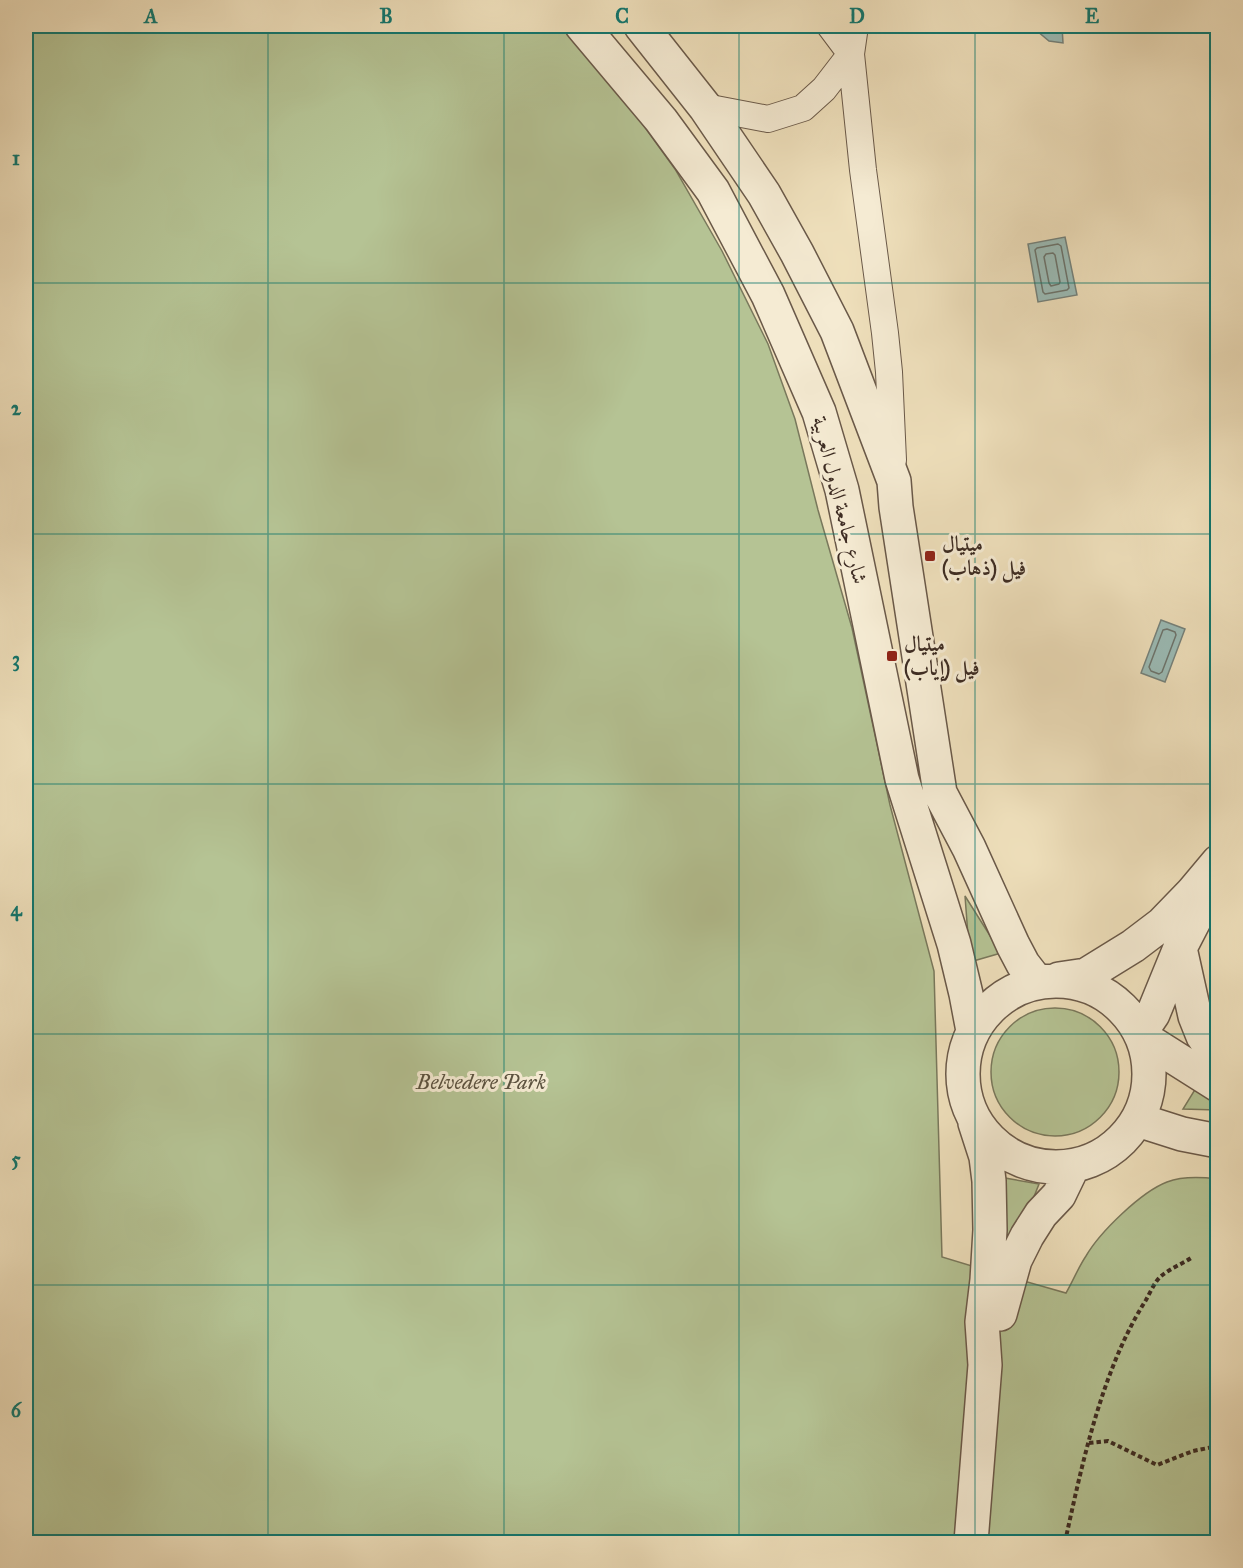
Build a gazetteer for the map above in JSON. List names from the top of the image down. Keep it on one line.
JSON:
{"streets":{"street":["شارع جامعة الدول العربية"]},"parks":["Belvedere Park"],"places":{"transit":["ميتيال فيل (ذهاب)","ميتيال فيل (إياب)"]},"grid":{"columns":["A","B","C","D","E"],"rows":["1","2","3","4","5","6"]}}
